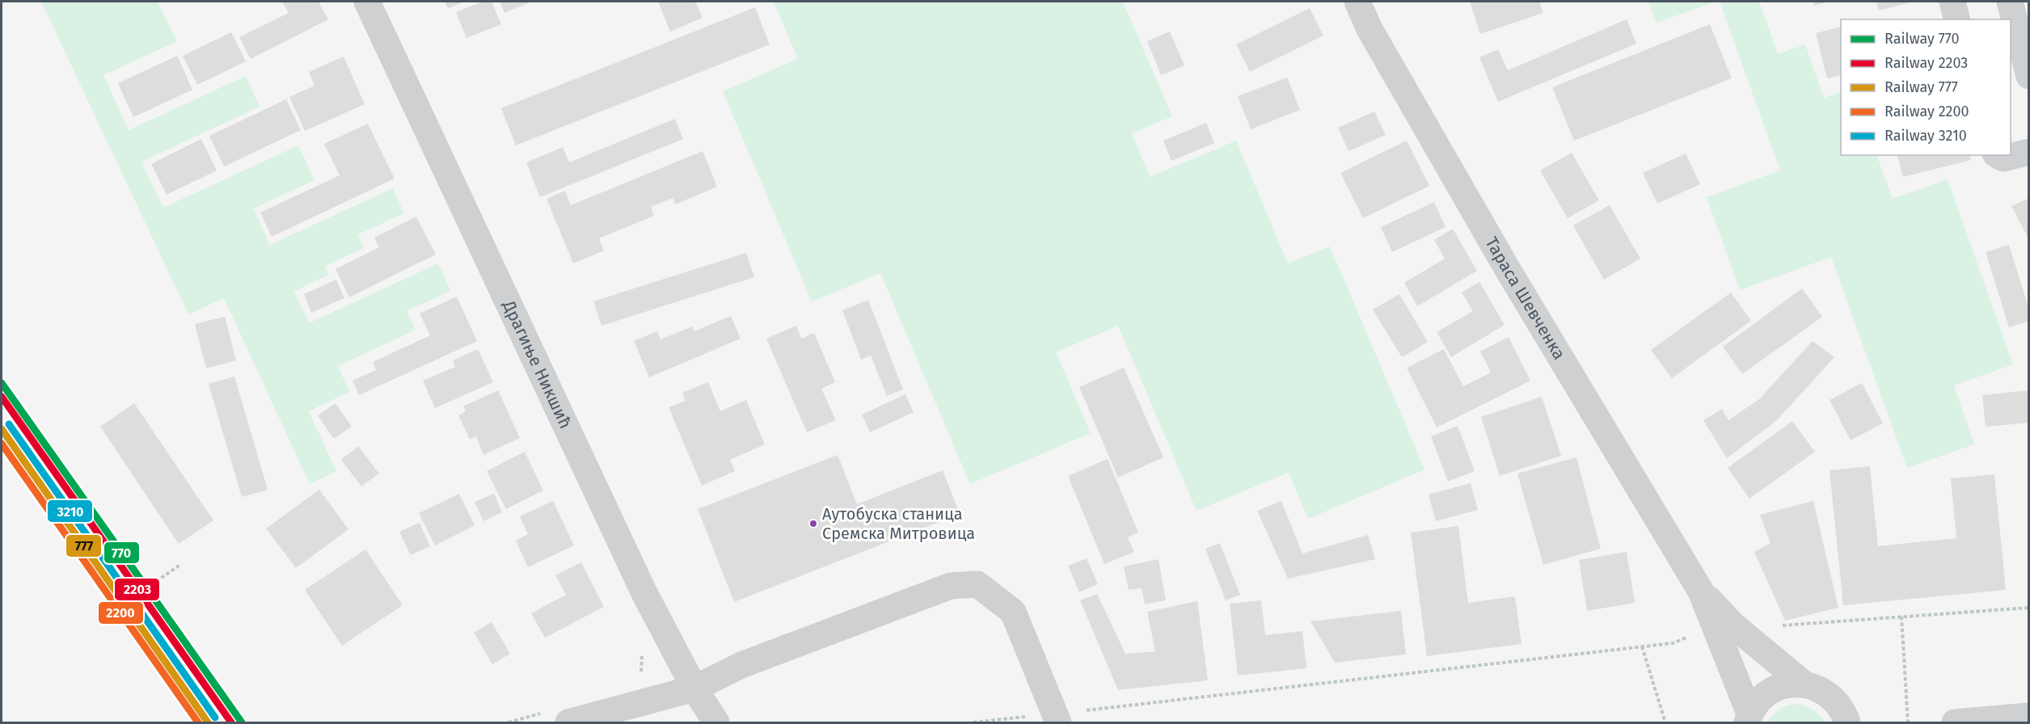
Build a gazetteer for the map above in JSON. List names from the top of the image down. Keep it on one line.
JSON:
{"streets":{"street":["Тараса Шевченка","Драгиње Никшић"]},"places":["Аутобуска станица Сремска Митровица"],"lines":["rail line 770","rail line 2203","rail line 3210","rail line 777","rail line 2200"],"legend":["Railway 770","Railway 2203","Railway 777","Railway 2200","Railway 3210"]}
